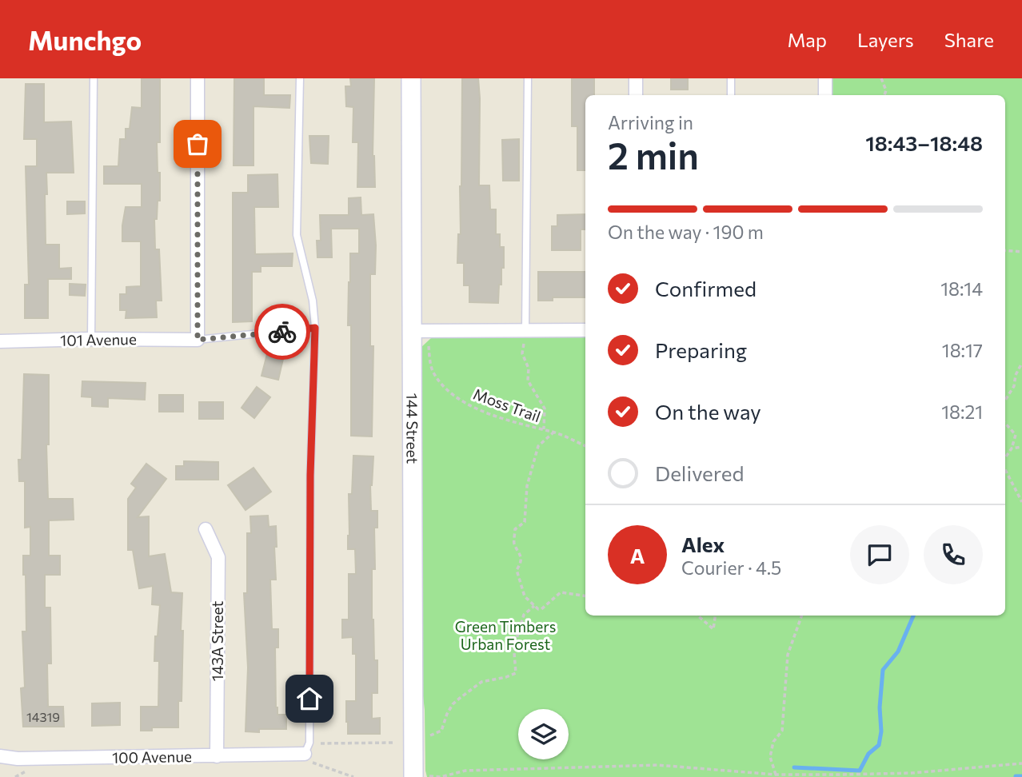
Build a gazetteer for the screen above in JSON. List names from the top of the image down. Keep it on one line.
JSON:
{"streets":{"main road":["144 Street"],"street":["101 Avenue","143A Street","100 Avenue"],"path":["Moss Trail"]},"crossings":[["143A Street","100 Avenue"]],"parks":["Green Timbers Urban Forest"],"house_numbers":["14319"],"page":{"header":"Munchgo","nav":["Map","Layers","Share"],"heading":["2 min","Arriving in","18:43–18:48"],"panel":["Alex","Courier · 4.5"],"bar":"On the way · 190 m","list":[["Confirmed","18:14"],["Preparing","18:17"],["On the way","18:21"],"Delivered"],"round":"A"}}
